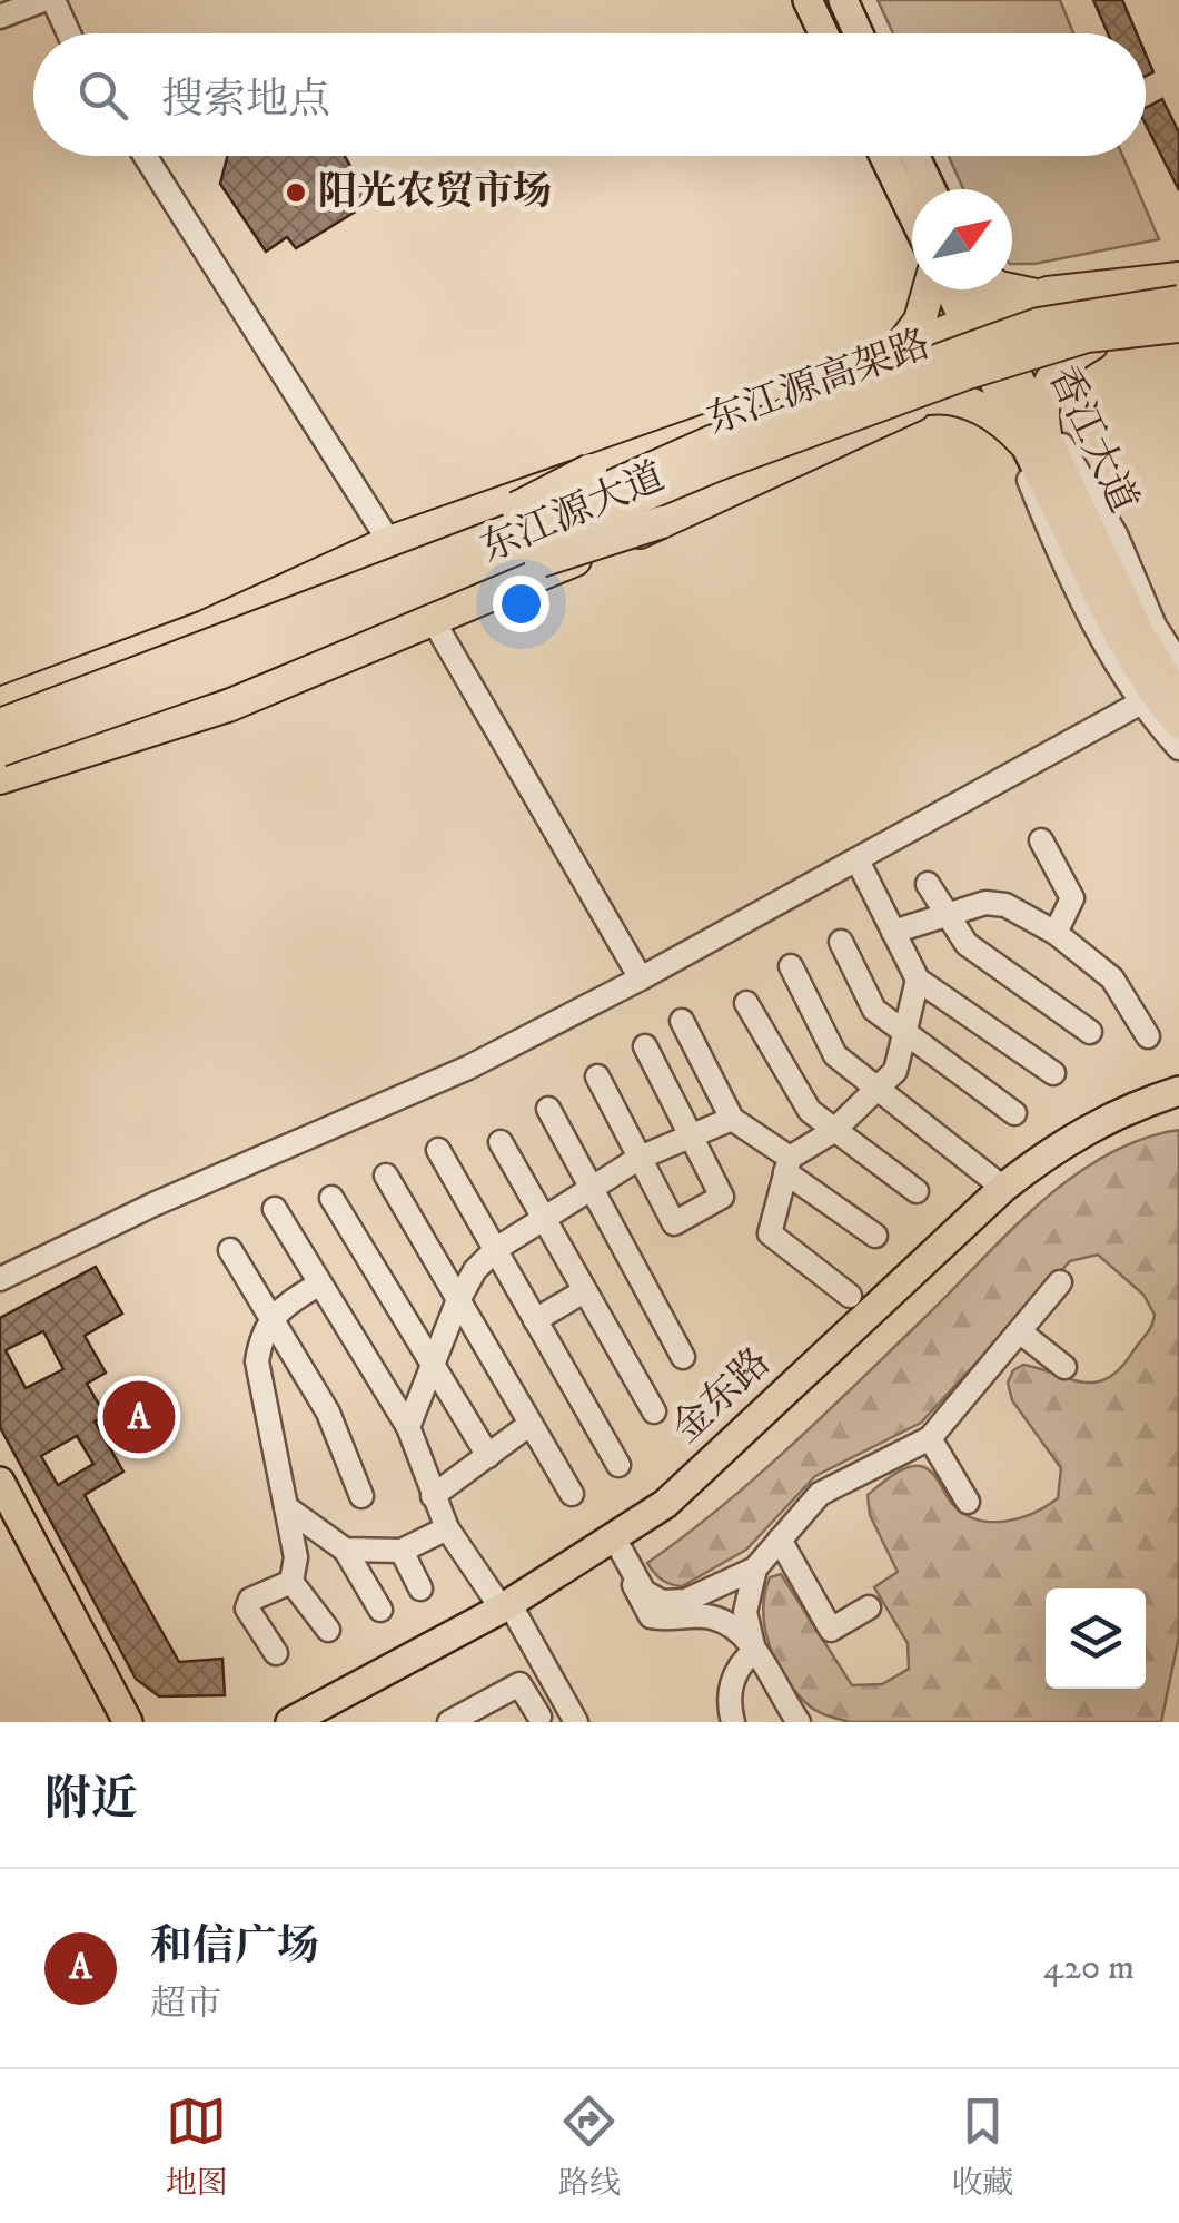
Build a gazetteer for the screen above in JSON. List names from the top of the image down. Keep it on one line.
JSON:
{"streets":{"highway":["东江源高架路","东江源大道"],"main road":["香江大道","金东路"]},"crossings":[["香江大道","东江源大道"]],"places":["阳光农贸市场"],"north":"top right","page":{"search":"搜索地点","pins":"A","heading":"附近","list":[{"mark":"A","name":"和信广场","note":"超市","value":"420 m"}],"nav":["地图","路线","收藏"]}}
